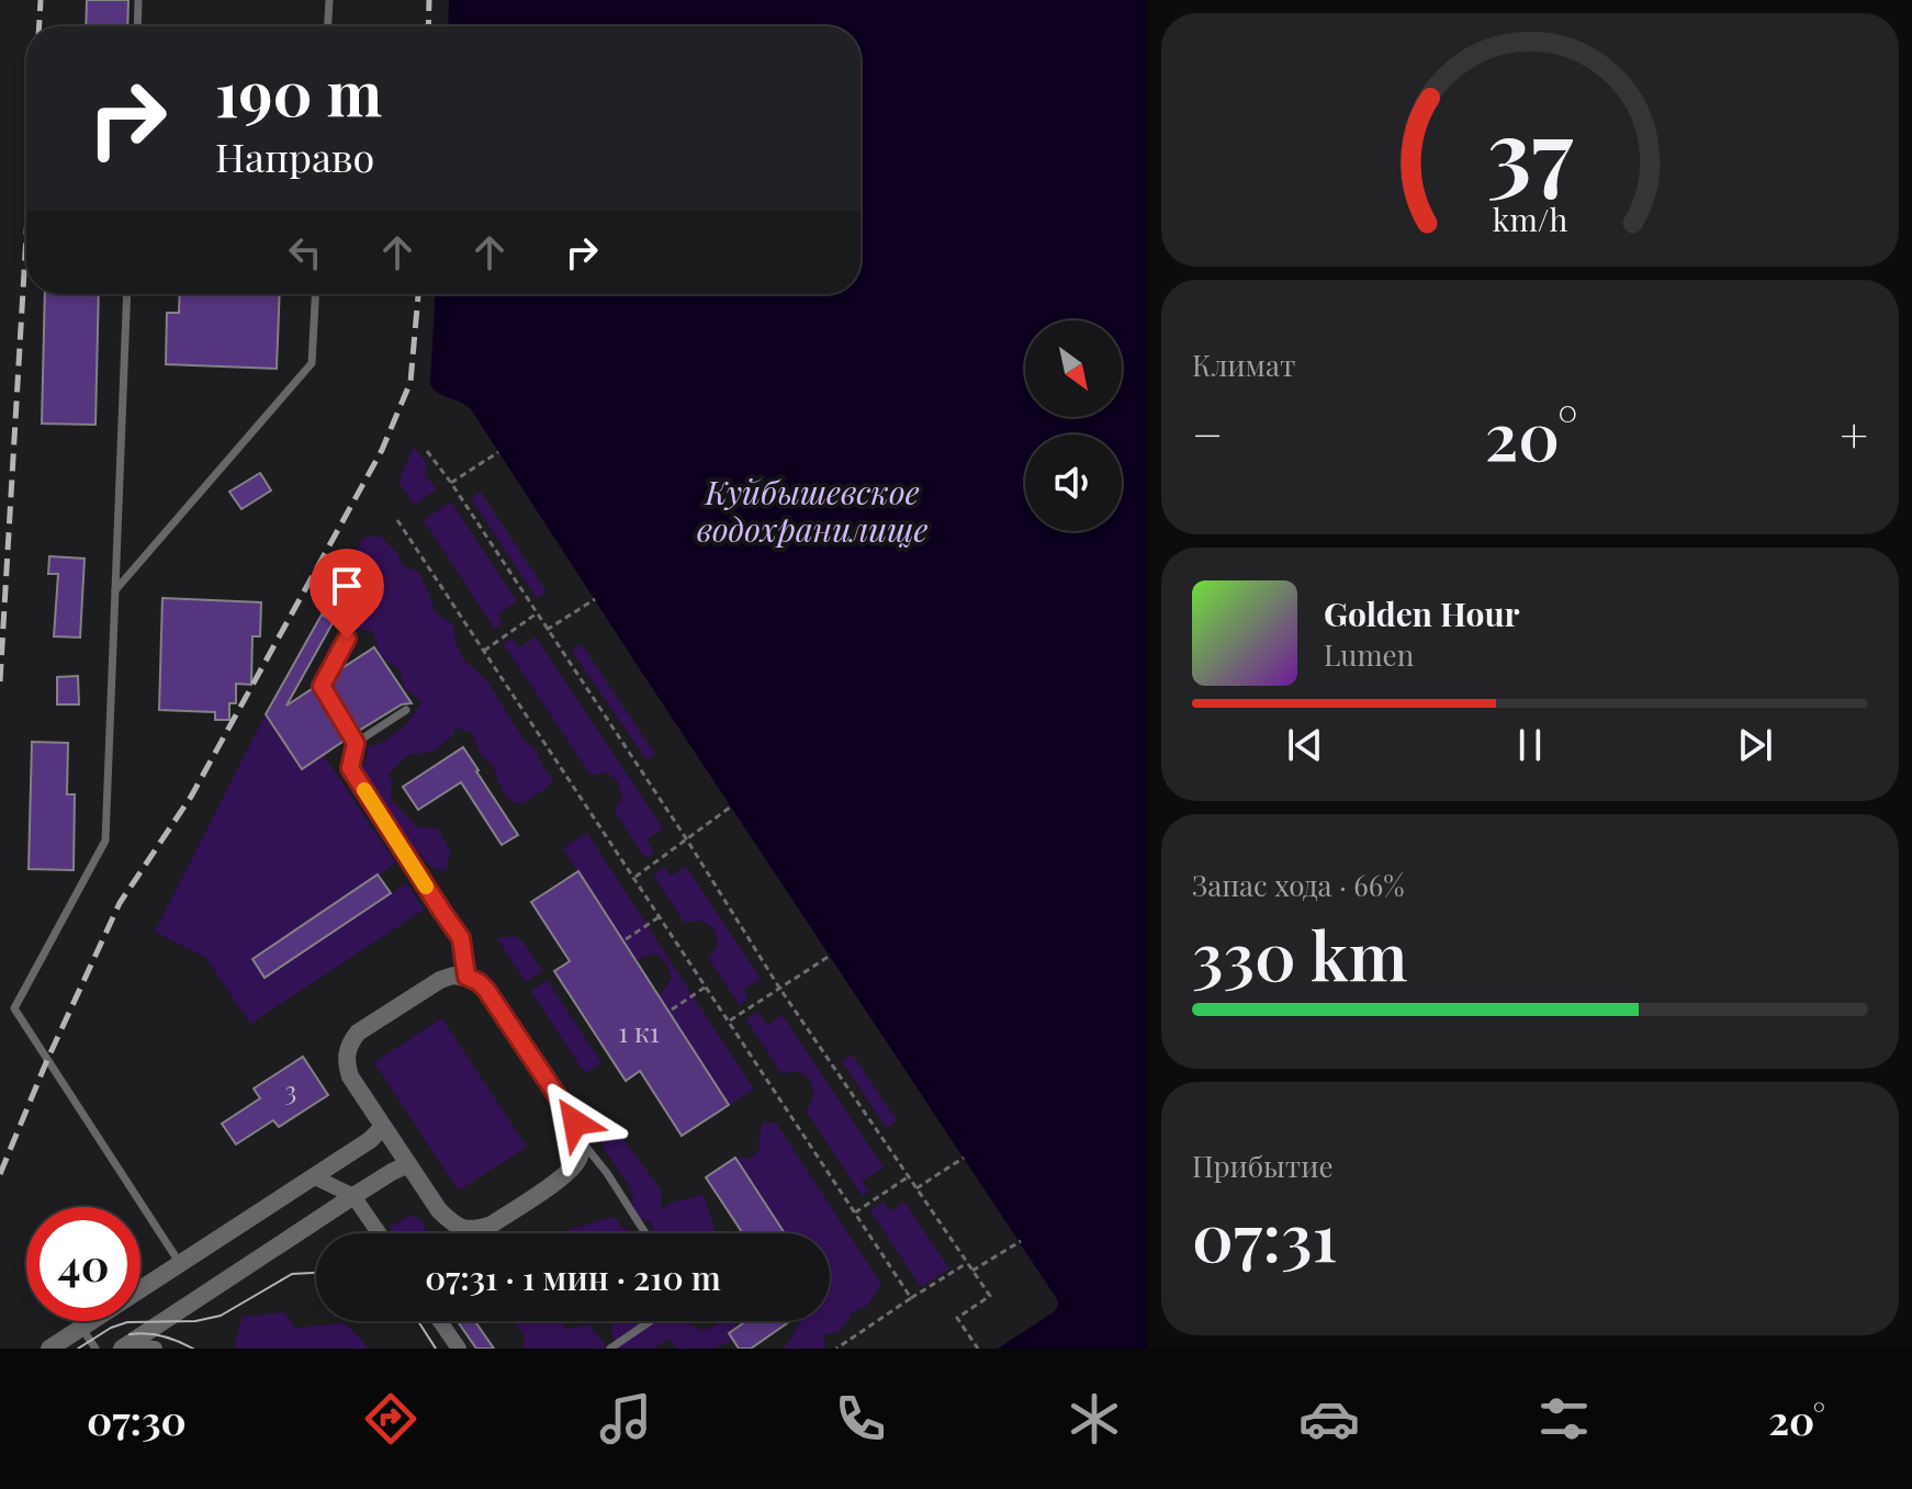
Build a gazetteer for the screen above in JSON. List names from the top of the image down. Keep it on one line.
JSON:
{"water":["Куйбышевское водохранилище"],"house_numbers":["1 к1","3"],"north":"bottom right","page":{"turn":["190 m","Направо"],"tile":["Климат",["Запас хода · 66%","330 km"],["Прибытие","07:31"]],"heat":["−","20°","+"],"song":["Golden Hour","Lumen"],"limit":"40","trip":"07:31 · 1 мин · 210 m","tabs":["07:30","20°"],"gauge":["37","km/h"]}}
